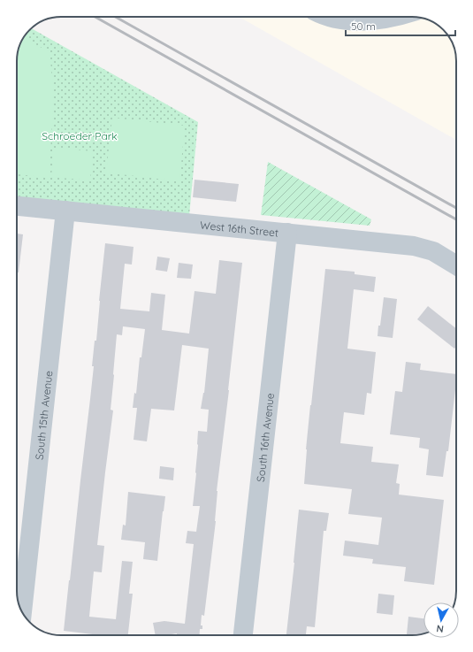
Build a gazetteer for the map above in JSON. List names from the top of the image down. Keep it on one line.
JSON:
{"streets":{"street":["West 16th Street","South 15th Avenue","South 16th Avenue"]},"crossings":[["West 16th Street","South 15th Avenue"],["West 16th Street","South 16th Avenue"]],"parks":["Schroeder Park"],"scale_bar":"50 m","north":"bottom"}
